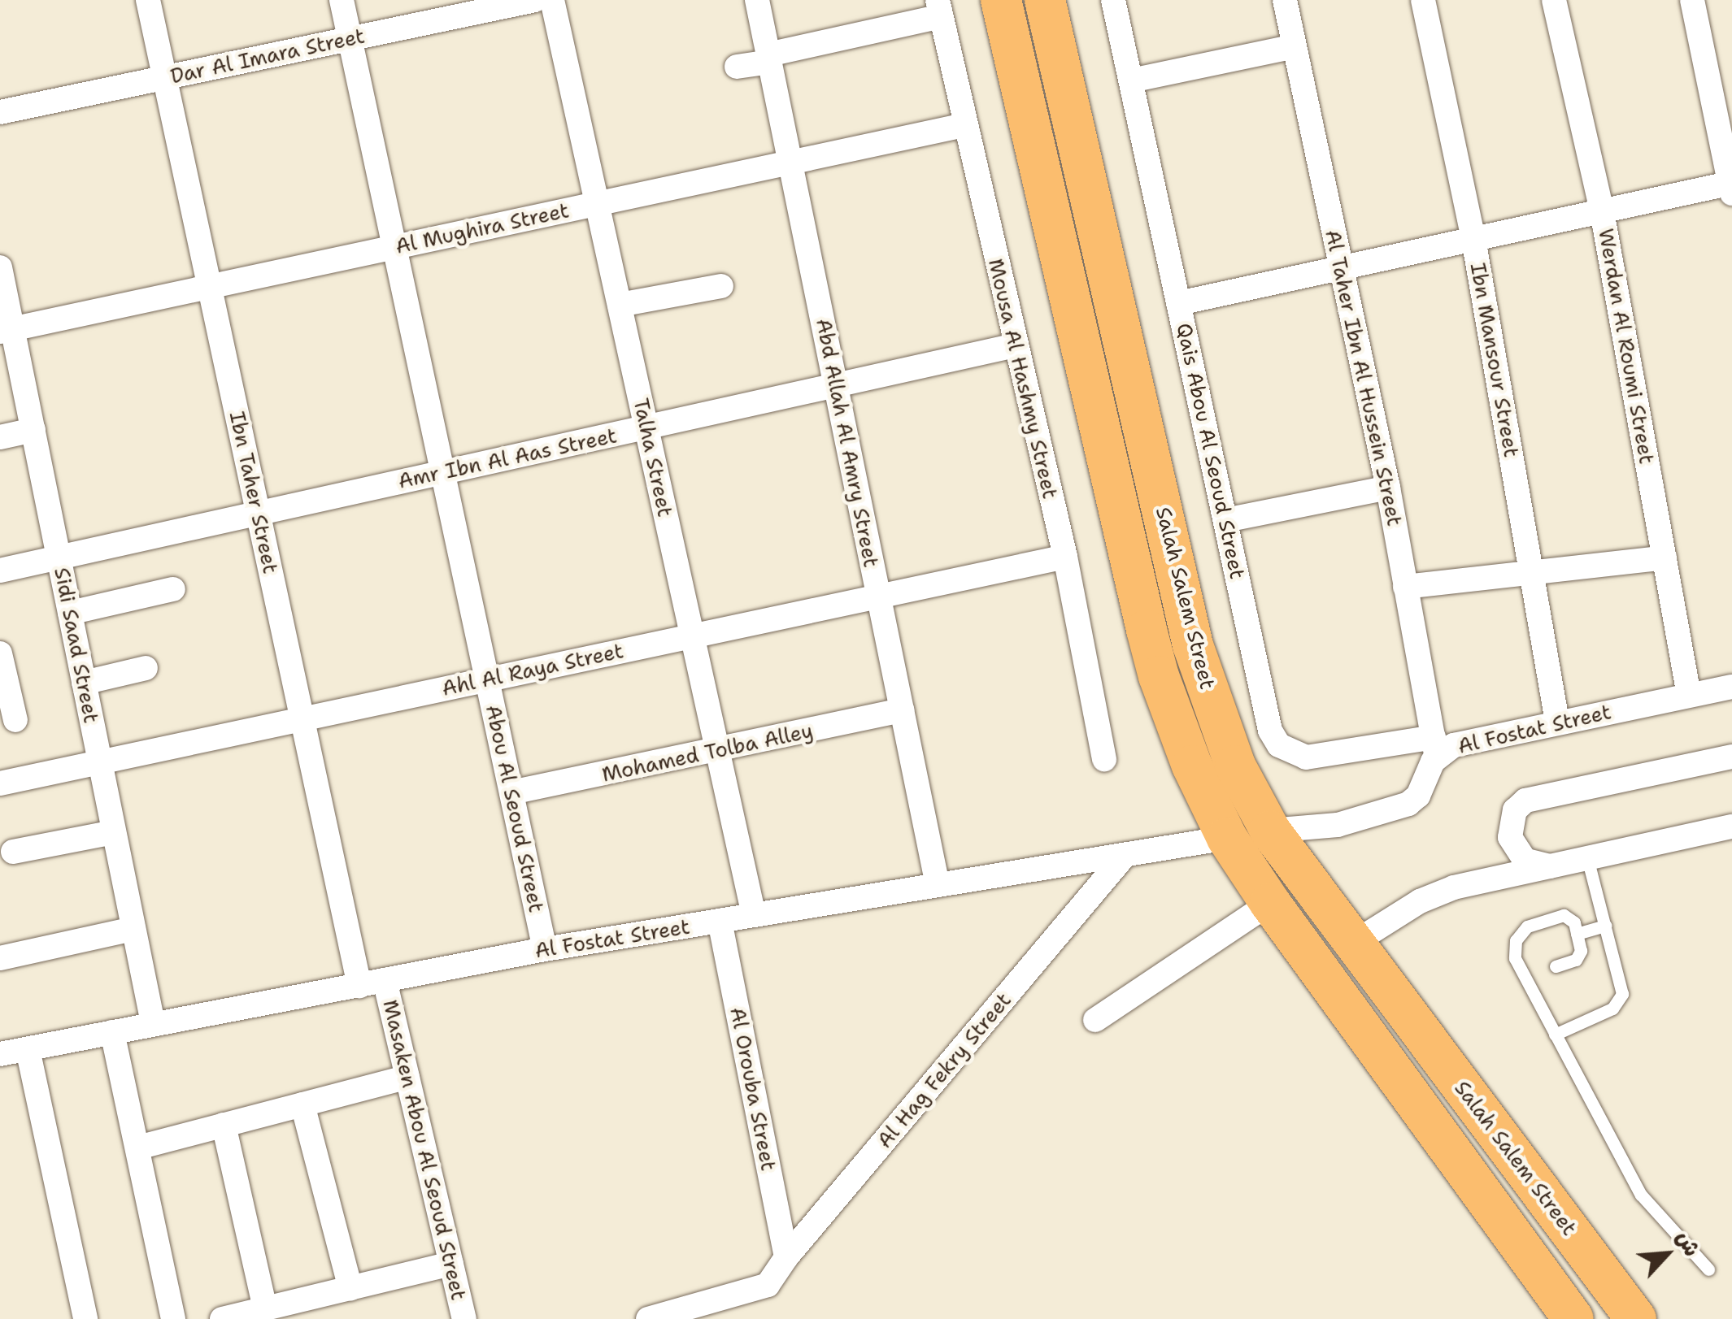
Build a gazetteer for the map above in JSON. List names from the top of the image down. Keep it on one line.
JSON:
{"streets":{"highway":["Salah Salem Street"],"street":["Dar Al Imara Street","Al Mughira Street","Werdan Al Roumi Street","Ibn Mansour Street","Al Taher Ibn Al Hussein Street","Mousa Al Hashmy Street","Abd Allah Al Amry Street","Qais Abou Al Seoud Street","Talha Street","Amr Ibn Al Aas Street","Ibn Taher Street","Sidi Saad Street","Ahl Al Raya Street","Al Fostat Street","Mohamed Tolba Alley","Abou Al Seoud Street","Al Hag Fekry Street","Al Orouba Street","Masaken Abou Al Seoud Street"]},"crossings":[["Dar Al Imara Street","Ibn Taher Street"],["Dar Al Imara Street","Abou Al Seoud Street"],["Al Mughira Street","Mousa Al Hashmy Street"],["Al Mughira Street","Abd Allah Al Amry Street"],["Al Mughira Street","Talha Street"],["Al Mughira Street","Ibn Taher Street"],["Al Mughira Street","Sidi Saad Street"],["Al Mughira Street","Abou Al Seoud Street"],["Werdan Al Roumi Street","Al Fostat Street"],["Ibn Mansour Street","Al Fostat Street"],["Al Taher Ibn Al Hussein Street","Qais Abou Al Seoud Street"],["Al Taher Ibn Al Hussein Street","Al Fostat Street"],["Mousa Al Hashmy Street","Amr Ibn Al Aas Street"],["Mousa Al Hashmy Street","Ahl Al Raya Street"],["Abd Allah Al Amry Street","Amr Ibn Al Aas Street"],["Abd Allah Al Amry Street","Ahl Al Raya Street"],["Abd Allah Al Amry Street","Al Fostat Street"],["Abd Allah Al Amry Street","Mohamed Tolba Alley"],["Qais Abou Al Seoud Street","Al Fostat Street"],["Talha Street","Amr Ibn Al Aas Street"],["Talha Street","Ahl Al Raya Street"],["Talha Street","Al Fostat Street"],["Talha Street","Mohamed Tolba Alley"],["Amr Ibn Al Aas Street","Ibn Taher Street"],["Amr Ibn Al Aas Street","Sidi Saad Street"],["Amr Ibn Al Aas Street","Abou Al Seoud Street"],["Ibn Taher Street","Ahl Al Raya Street"],["Ibn Taher Street","Al Fostat Street"],["Salah Salem Street","Al Fostat Street"],["Sidi Saad Street","Ahl Al Raya Street"],["Sidi Saad Street","Al Fostat Street"],["Ahl Al Raya Street","Abou Al Seoud Street"],["Al Fostat Street","Abou Al Seoud Street"],["Al Fostat Street","Al Hag Fekry Street"],["Al Fostat Street","Al Orouba Street"],["Al Fostat Street","Masaken Abou Al Seoud Street"],["Mohamed Tolba Alley","Abou Al Seoud Street"],["Al Hag Fekry Street","Al Orouba Street"]],"north":"top right"}
